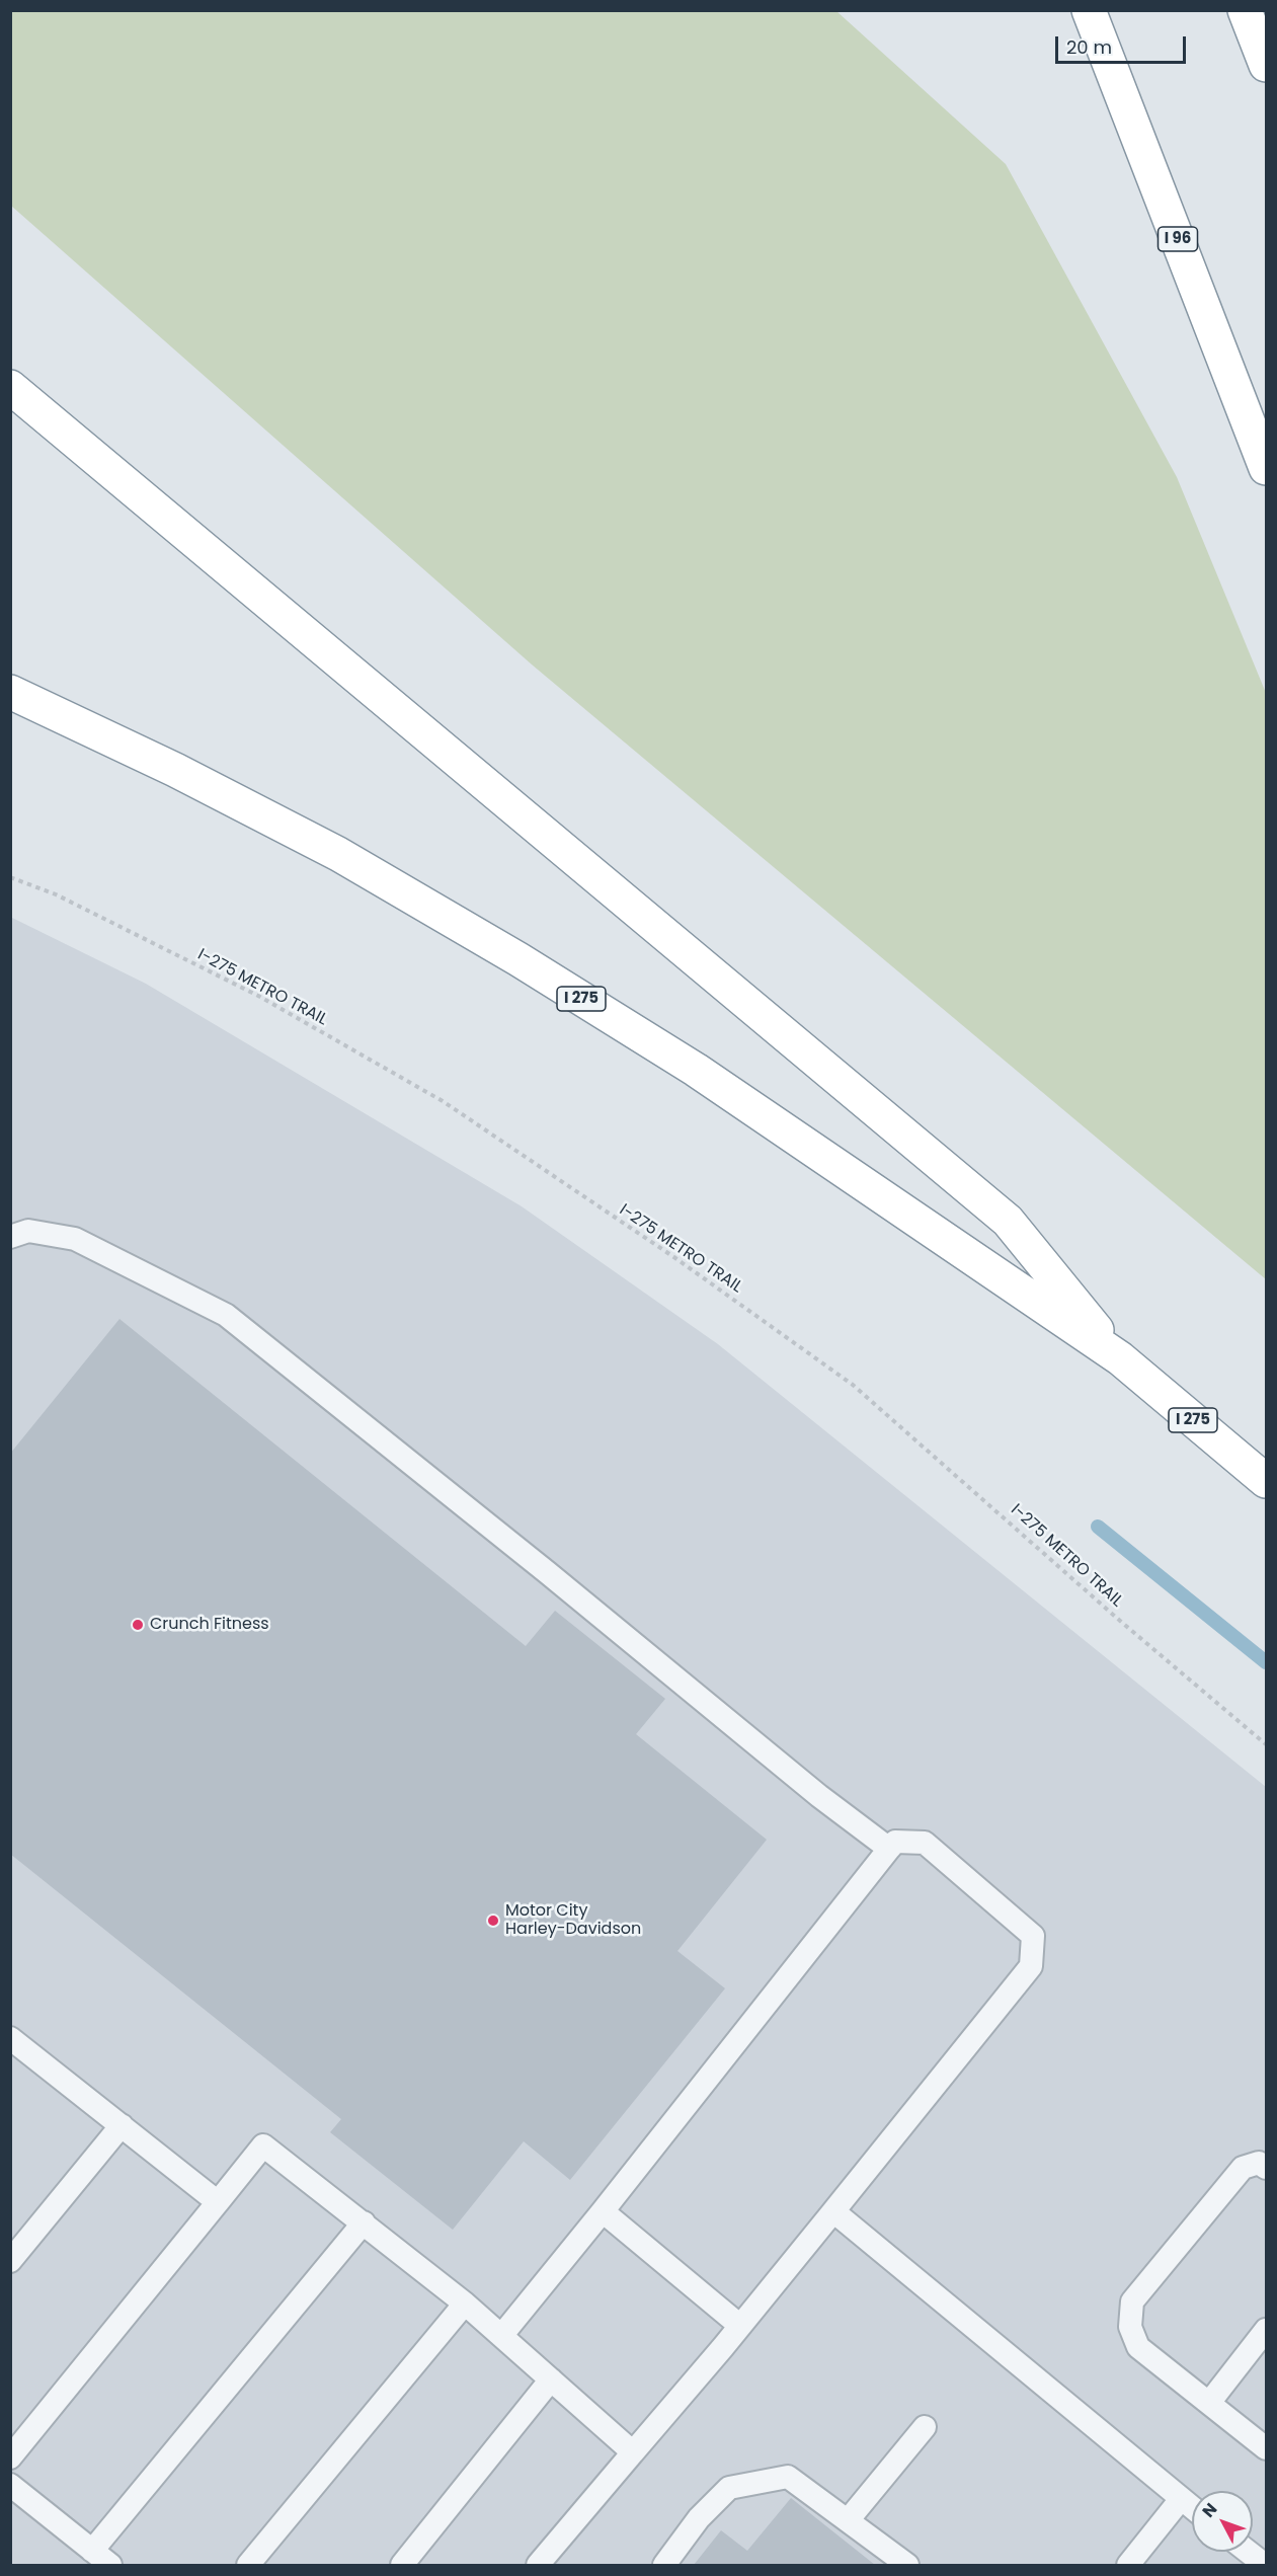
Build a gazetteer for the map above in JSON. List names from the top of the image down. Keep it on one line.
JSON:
{"streets":{"highway":["I 96","I 275"],"path":["I-275 METRO TRAIL"]},"places":["Crunch Fitness","Motor City Harley-Davidson"],"scale_bar":"20 m","north":"top left"}
